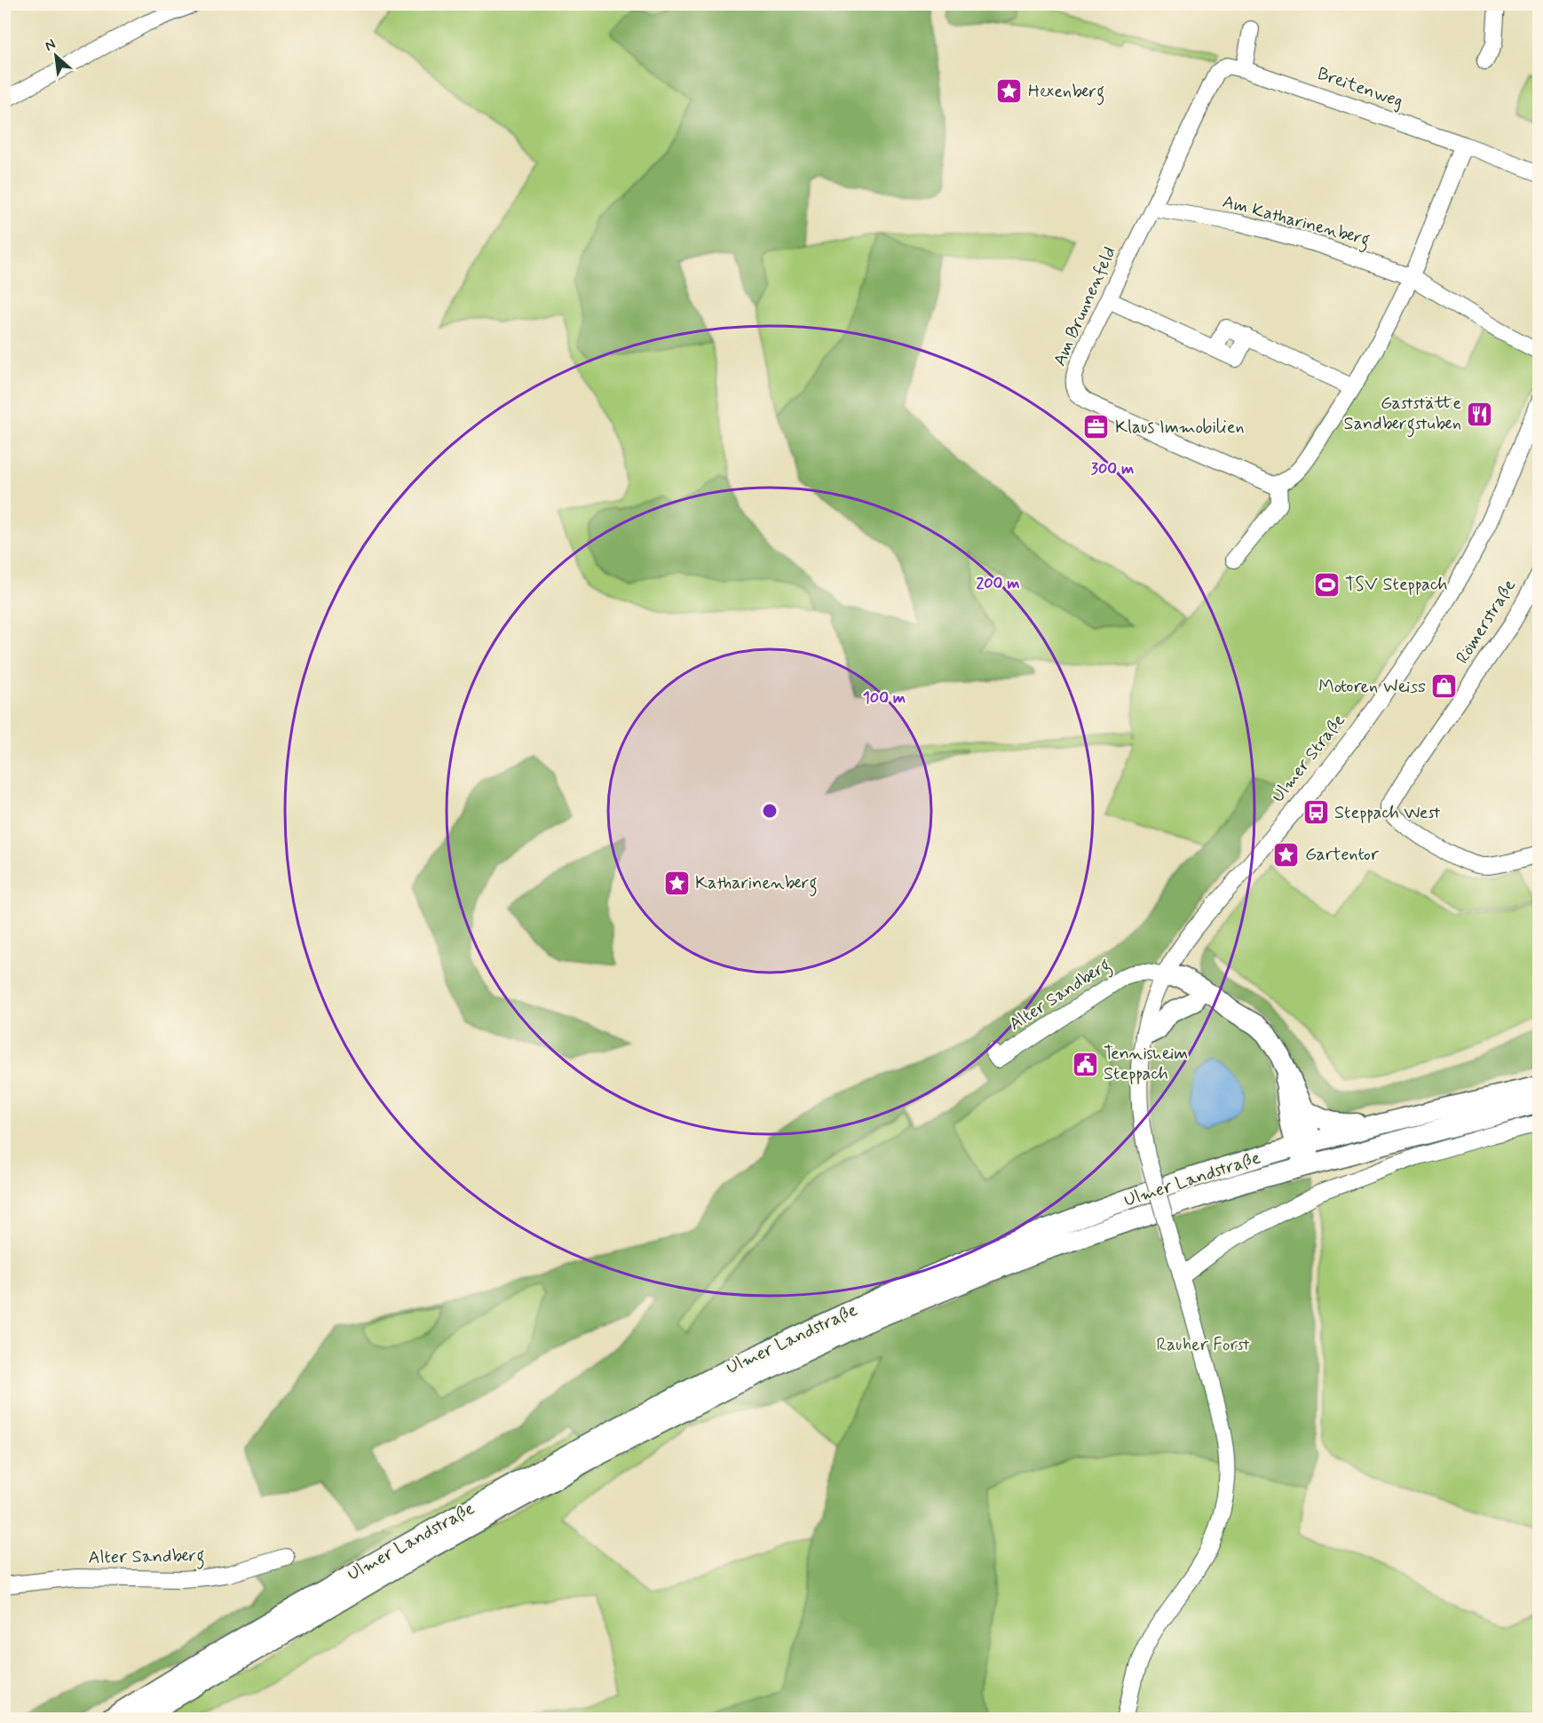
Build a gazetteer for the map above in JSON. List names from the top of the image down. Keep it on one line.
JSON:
{"streets":{"main road":["Ulmer Landstraße"],"street":["Breitenweg","Am Katharinenberg","Am Brunnenfeld","Römerstraße","Ulmer Straße","Alter Sandberg"]},"crossings":[["Breitenweg","Am Katharinenberg"],["Breitenweg","Am Brunnenfeld"],["Am Katharinenberg","Am Brunnenfeld"],["Ulmer Straße","Alter Sandberg"]],"parks":["Rauher Forst"],"places":{"place":["Hexenberg","Gartentor","Katharinenberg"],"restaurant":["Gaststätte Sandbergstuben"],"office":["Klaus Immobilien"],"sports":["TSV Steppach"],"shop":["Motoren Weiss"],"bus stop":["Steppach West"],"public building":["Tennisheim Steppach"]},"north":"top left","rings":["300 m","200 m","100 m"]}
